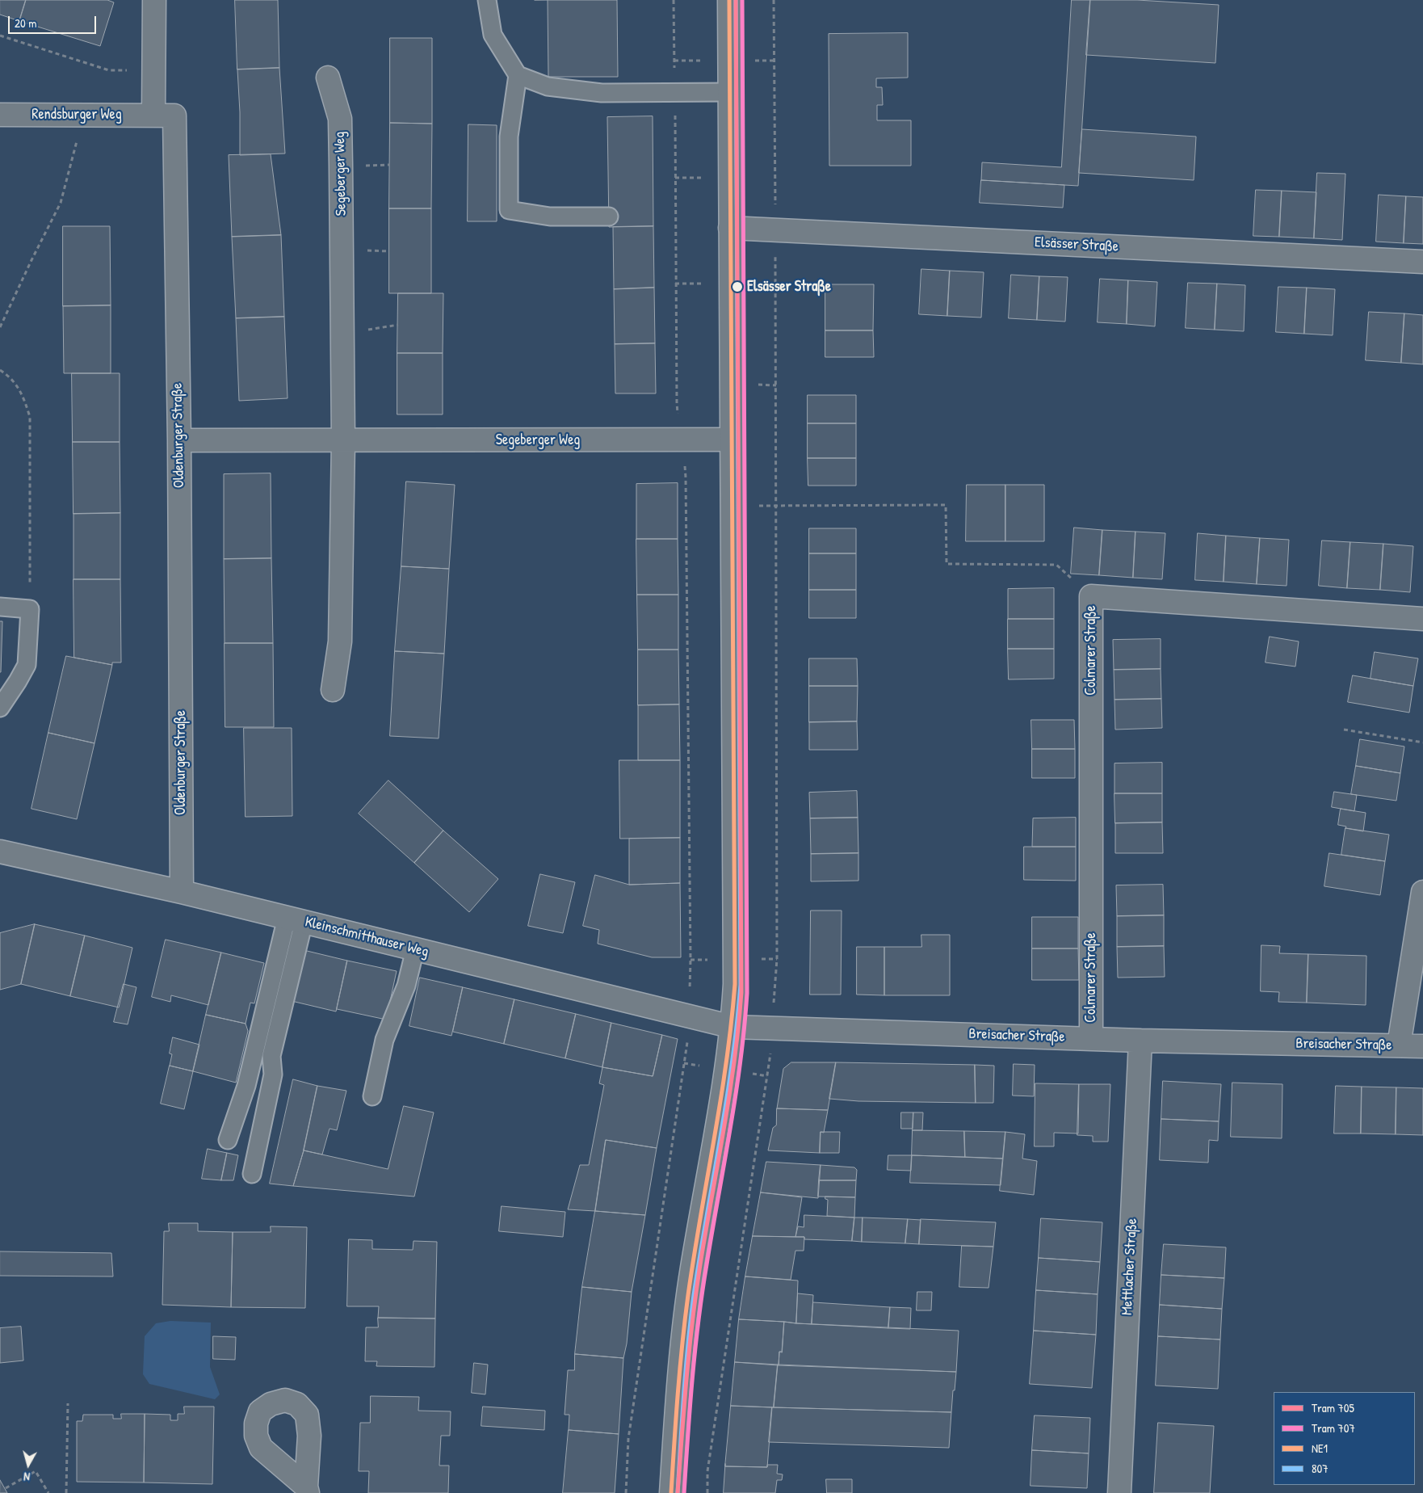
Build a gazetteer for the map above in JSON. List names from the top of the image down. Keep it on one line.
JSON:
{"streets":{"street":["Rendsburger Weg","Segeberger Weg","Elsässer Straße","Oldenburger Straße","Colmarer Straße","Kleinschmitthauser Weg","Breisacher Straße","Mettlacher Straße"]},"crossings":[["Rendsburger Weg","Oldenburger Straße"],["Segeberger Weg","Oldenburger Straße"],["Oldenburger Straße","Kleinschmitthauser Weg"],["Colmarer Straße","Breisacher Straße"],["Kleinschmitthauser Weg","Breisacher Straße"],["Breisacher Straße","Mettlacher Straße"]],"places":["Elsässer Straße"],"lines":["tram line 705","tram line 707","transit line NE1","transit line 807"],"legend":["Tram 705","Tram 707","NE1","807"],"scale_bar":"20 m","north":"bottom"}
